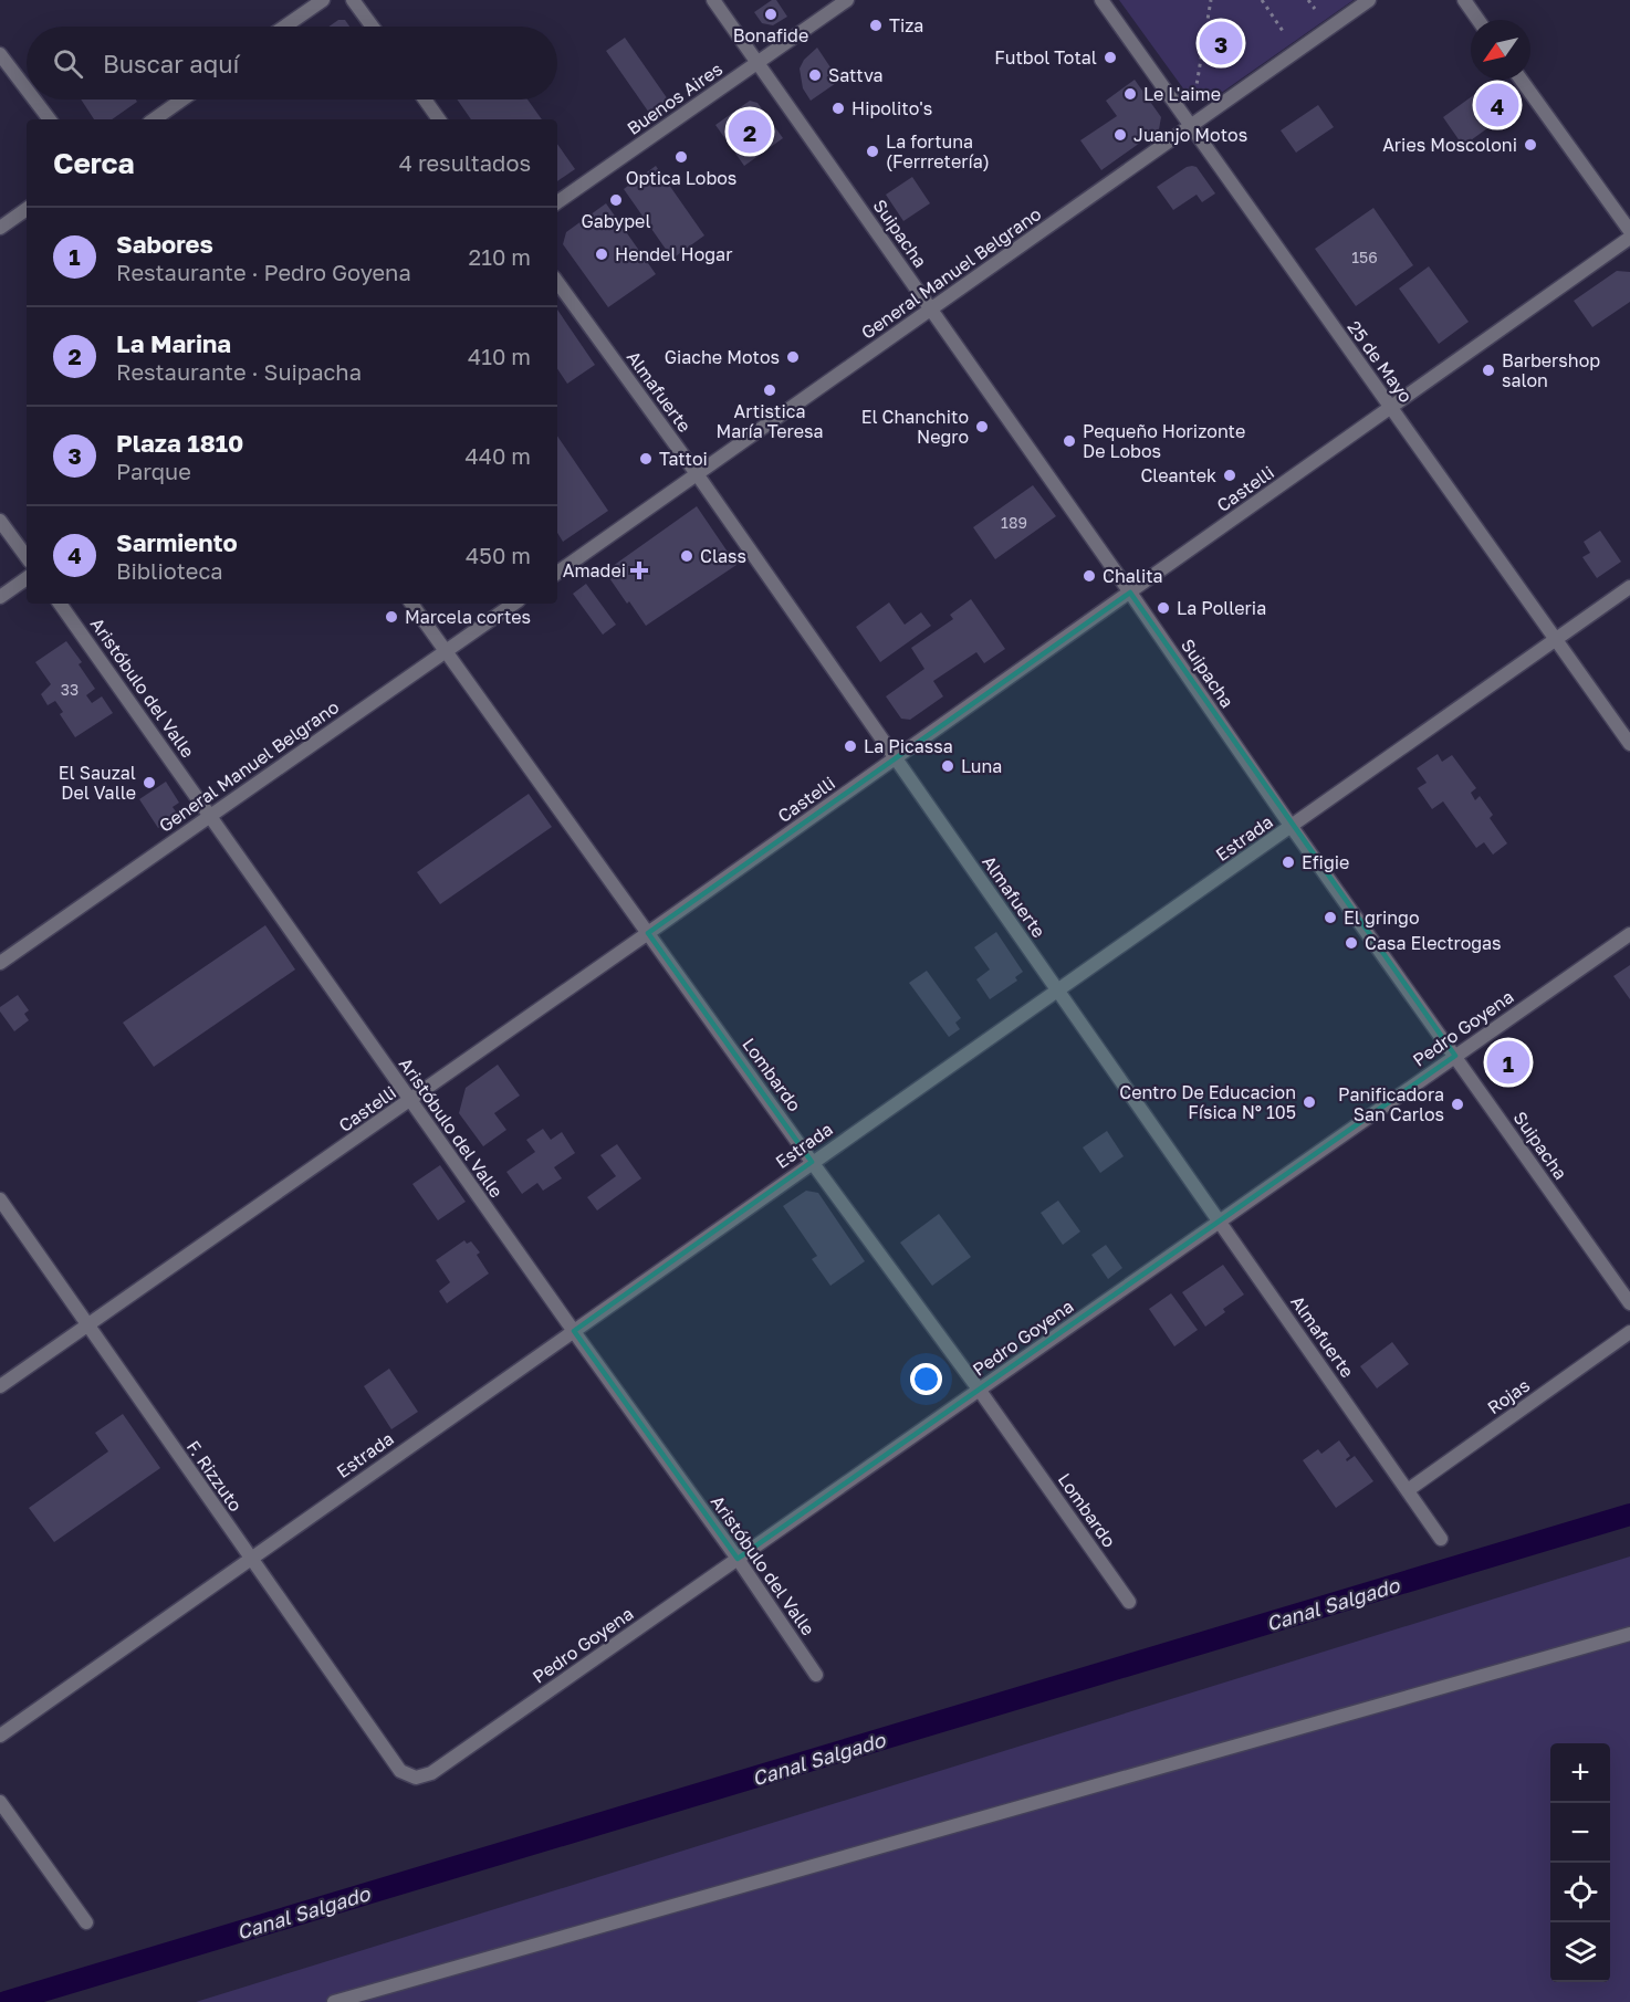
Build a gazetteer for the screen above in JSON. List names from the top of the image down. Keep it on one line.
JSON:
{"streets":{"street":["Buenos Aires","Suipacha","General Manuel Belgrano","25 de Mayo","Almafuerte","Castelli","Aristóbulo del Valle","Estrada","Pedro Goyena","Lombardo","Rojas","F. Rizzuto"]},"crossings":[["Buenos Aires","Suipacha"],["Suipacha","General Manuel Belgrano"],["Suipacha","Castelli"],["Suipacha","Estrada"],["Suipacha","Pedro Goyena"],["General Manuel Belgrano","25 de Mayo"],["General Manuel Belgrano","Almafuerte"],["General Manuel Belgrano","Aristóbulo del Valle"],["General Manuel Belgrano","Lombardo"],["25 de Mayo","Castelli"],["25 de Mayo","Estrada"],["Almafuerte","Castelli"],["Almafuerte","Estrada"],["Almafuerte","Pedro Goyena"],["Almafuerte","Rojas"],["Castelli","Aristóbulo del Valle"],["Castelli","Lombardo"],["Castelli","F. Rizzuto"],["Aristóbulo del Valle","Estrada"],["Aristóbulo del Valle","Pedro Goyena"],["Estrada","Lombardo"],["Estrada","F. Rizzuto"],["Pedro Goyena","Lombardo"],["Pedro Goyena","F. Rizzuto"]],"water":["Canal Salgado"],"places":{"other":["Bonafide","Tiza","Futbol Total","Sattva","Le L'aime","Hipolito's","Juanjo Motos","Aries Moscoloni","La fortuna (Ferrretería)","Optica Lobos","Gabypel","Hendel Hogar","Giache Motos","Barbershop salon","Artistica María Teresa","El Chanchito Negro","Pequeño Horizonte De Lobos","Tattoi","Cleantek","Class","Chalita","La Polleria","Marcela cortes","La Picassa","Luna","El Sauzal Del Valle","Efigie","El gringo","Casa Electrogas","Centro De Educacion Física N° 105","Panificadora San Carlos"],"health":["Amadei"]},"house_numbers":["156","189","33"],"north":"bottom left","page":{"pins":["3","4","2","1"],"search":"Buscar aquí","heading":["Cerca","4 resultados"],"list":[{"mark":"1","name":"Sabores","note":"Restaurante · Pedro Goyena","value":"210 m"},{"mark":"2","name":"La Marina","note":"Restaurante · Suipacha","value":"410 m"},{"mark":"3","name":"Plaza 1810","note":"Parque","value":"440 m"},{"mark":"4","name":"Sarmiento","note":"Biblioteca","value":"450 m"}],"map_buttons":["+","−"]}}
